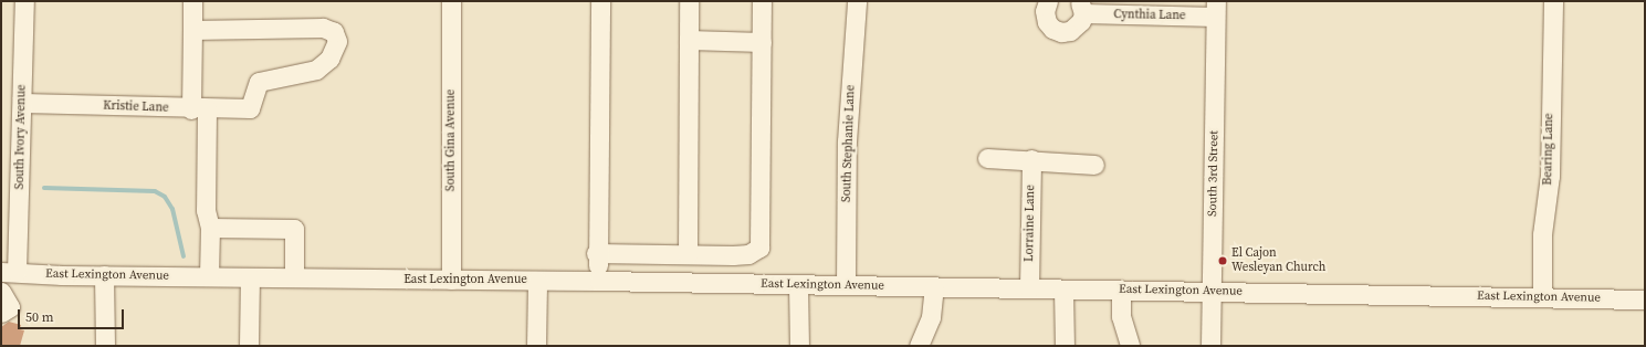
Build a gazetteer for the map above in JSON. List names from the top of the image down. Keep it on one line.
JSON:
{"streets":{"street":["Cynthia Lane","Kristie Lane","South Ivory Avenue","South Gina Avenue","South Stephanie Lane","Bearing Lane","South 3rd Street","Lorraine Lane","East Lexington Avenue"]},"crossings":[["Cynthia Lane","South 3rd Street"],["Kristie Lane","South Ivory Avenue"],["South Ivory Avenue","East Lexington Avenue"],["South Gina Avenue","East Lexington Avenue"],["South Stephanie Lane","East Lexington Avenue"],["Bearing Lane","East Lexington Avenue"],["South 3rd Street","East Lexington Avenue"],["Lorraine Lane","East Lexington Avenue"]],"places":["El Cajon Wesleyan Church"],"scale_bar":"50 m"}
